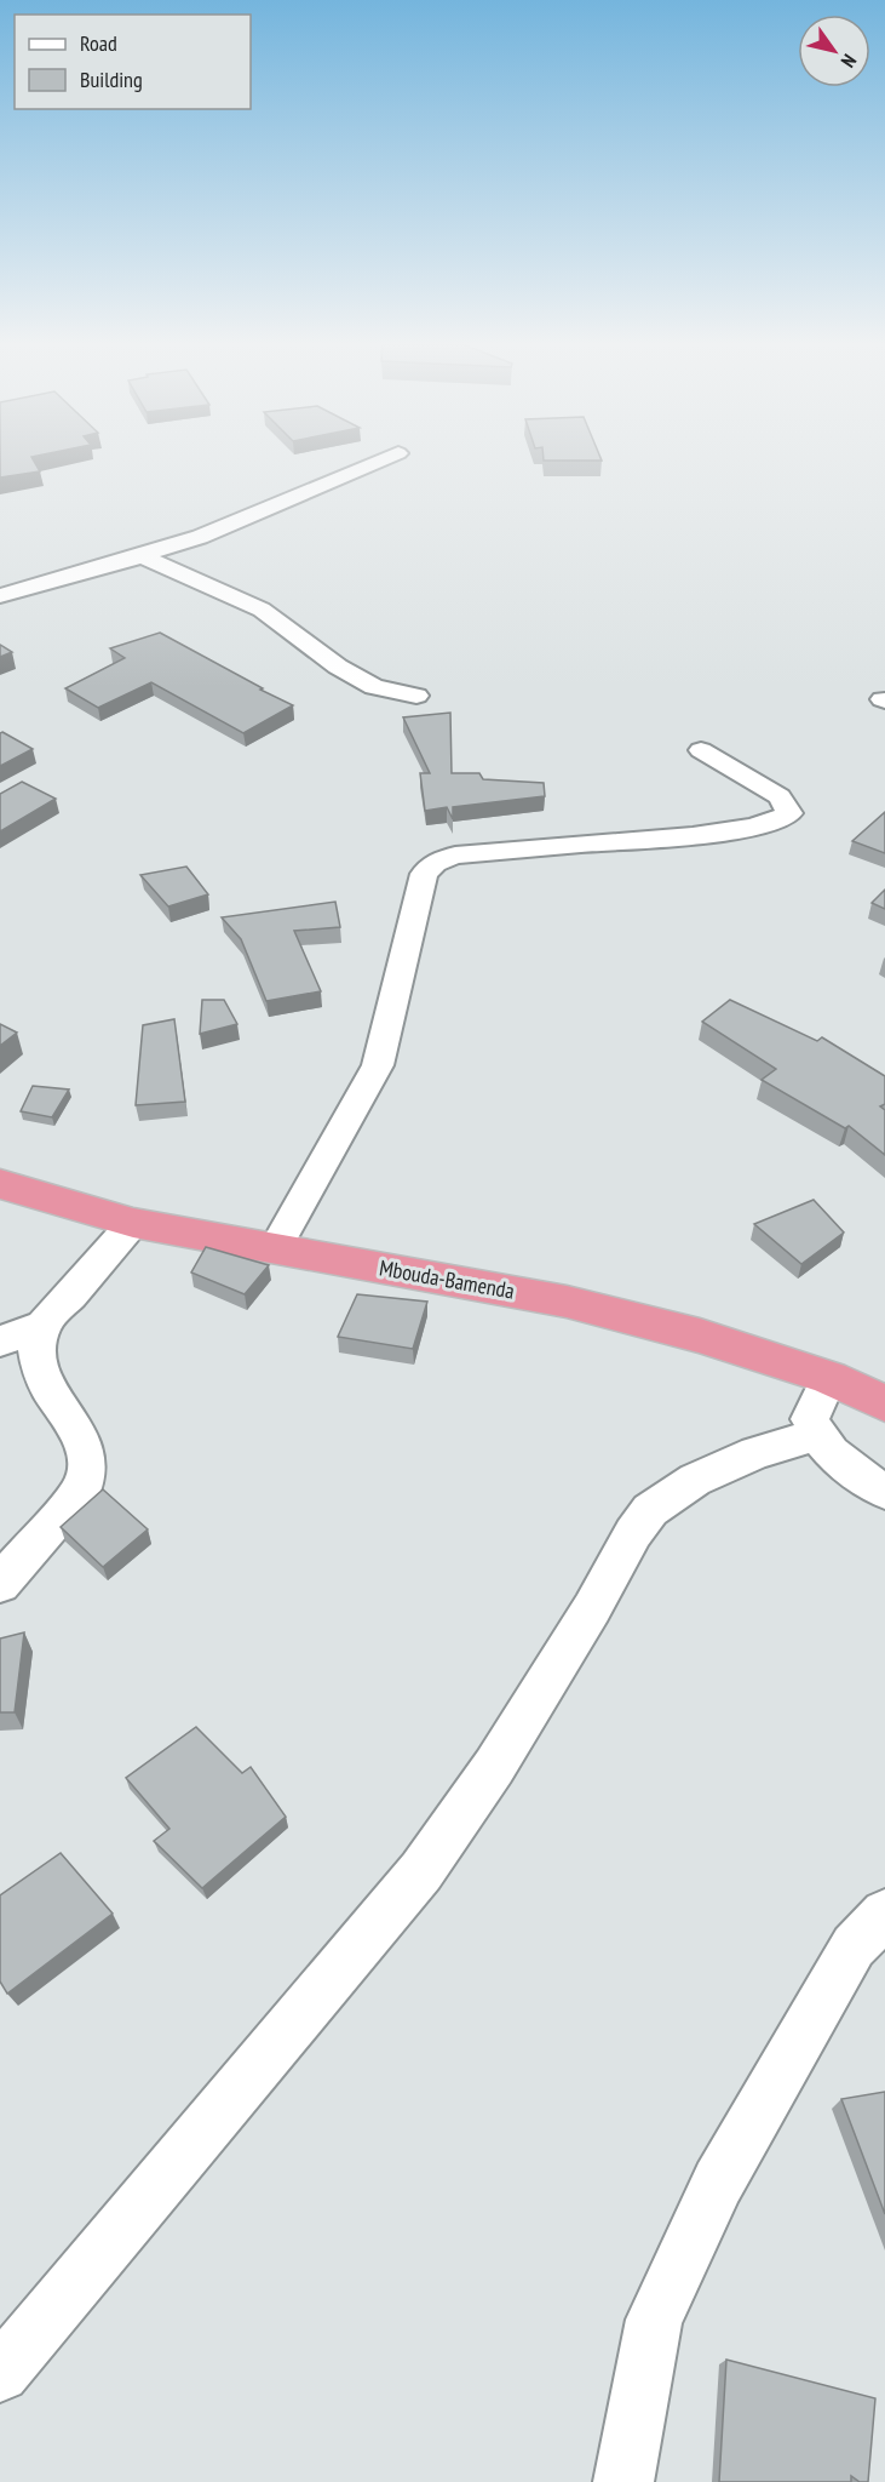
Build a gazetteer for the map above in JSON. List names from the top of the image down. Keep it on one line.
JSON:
{"streets":{"highway":["Mbouda-Bamenda"]},"legend":["Road","Building"],"north":"bottom right"}
